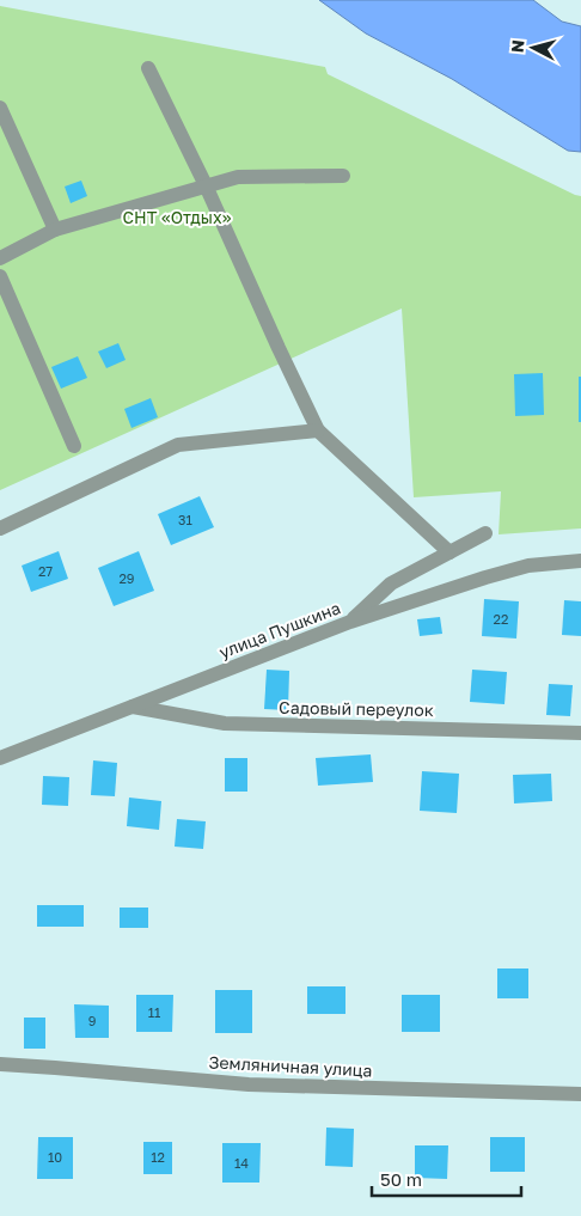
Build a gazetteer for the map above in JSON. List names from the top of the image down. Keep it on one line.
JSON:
{"streets":{"street":["улица Пушкина","Садовый переулок","Земляничная улица"]},"crossings":[["улица Пушкина","Садовый переулок"]],"parks":["СНТ «Отдых»"],"house_numbers":["31","27","29","22","11","9","10","12","14"],"scale_bar":"50 m","north":"left"}
